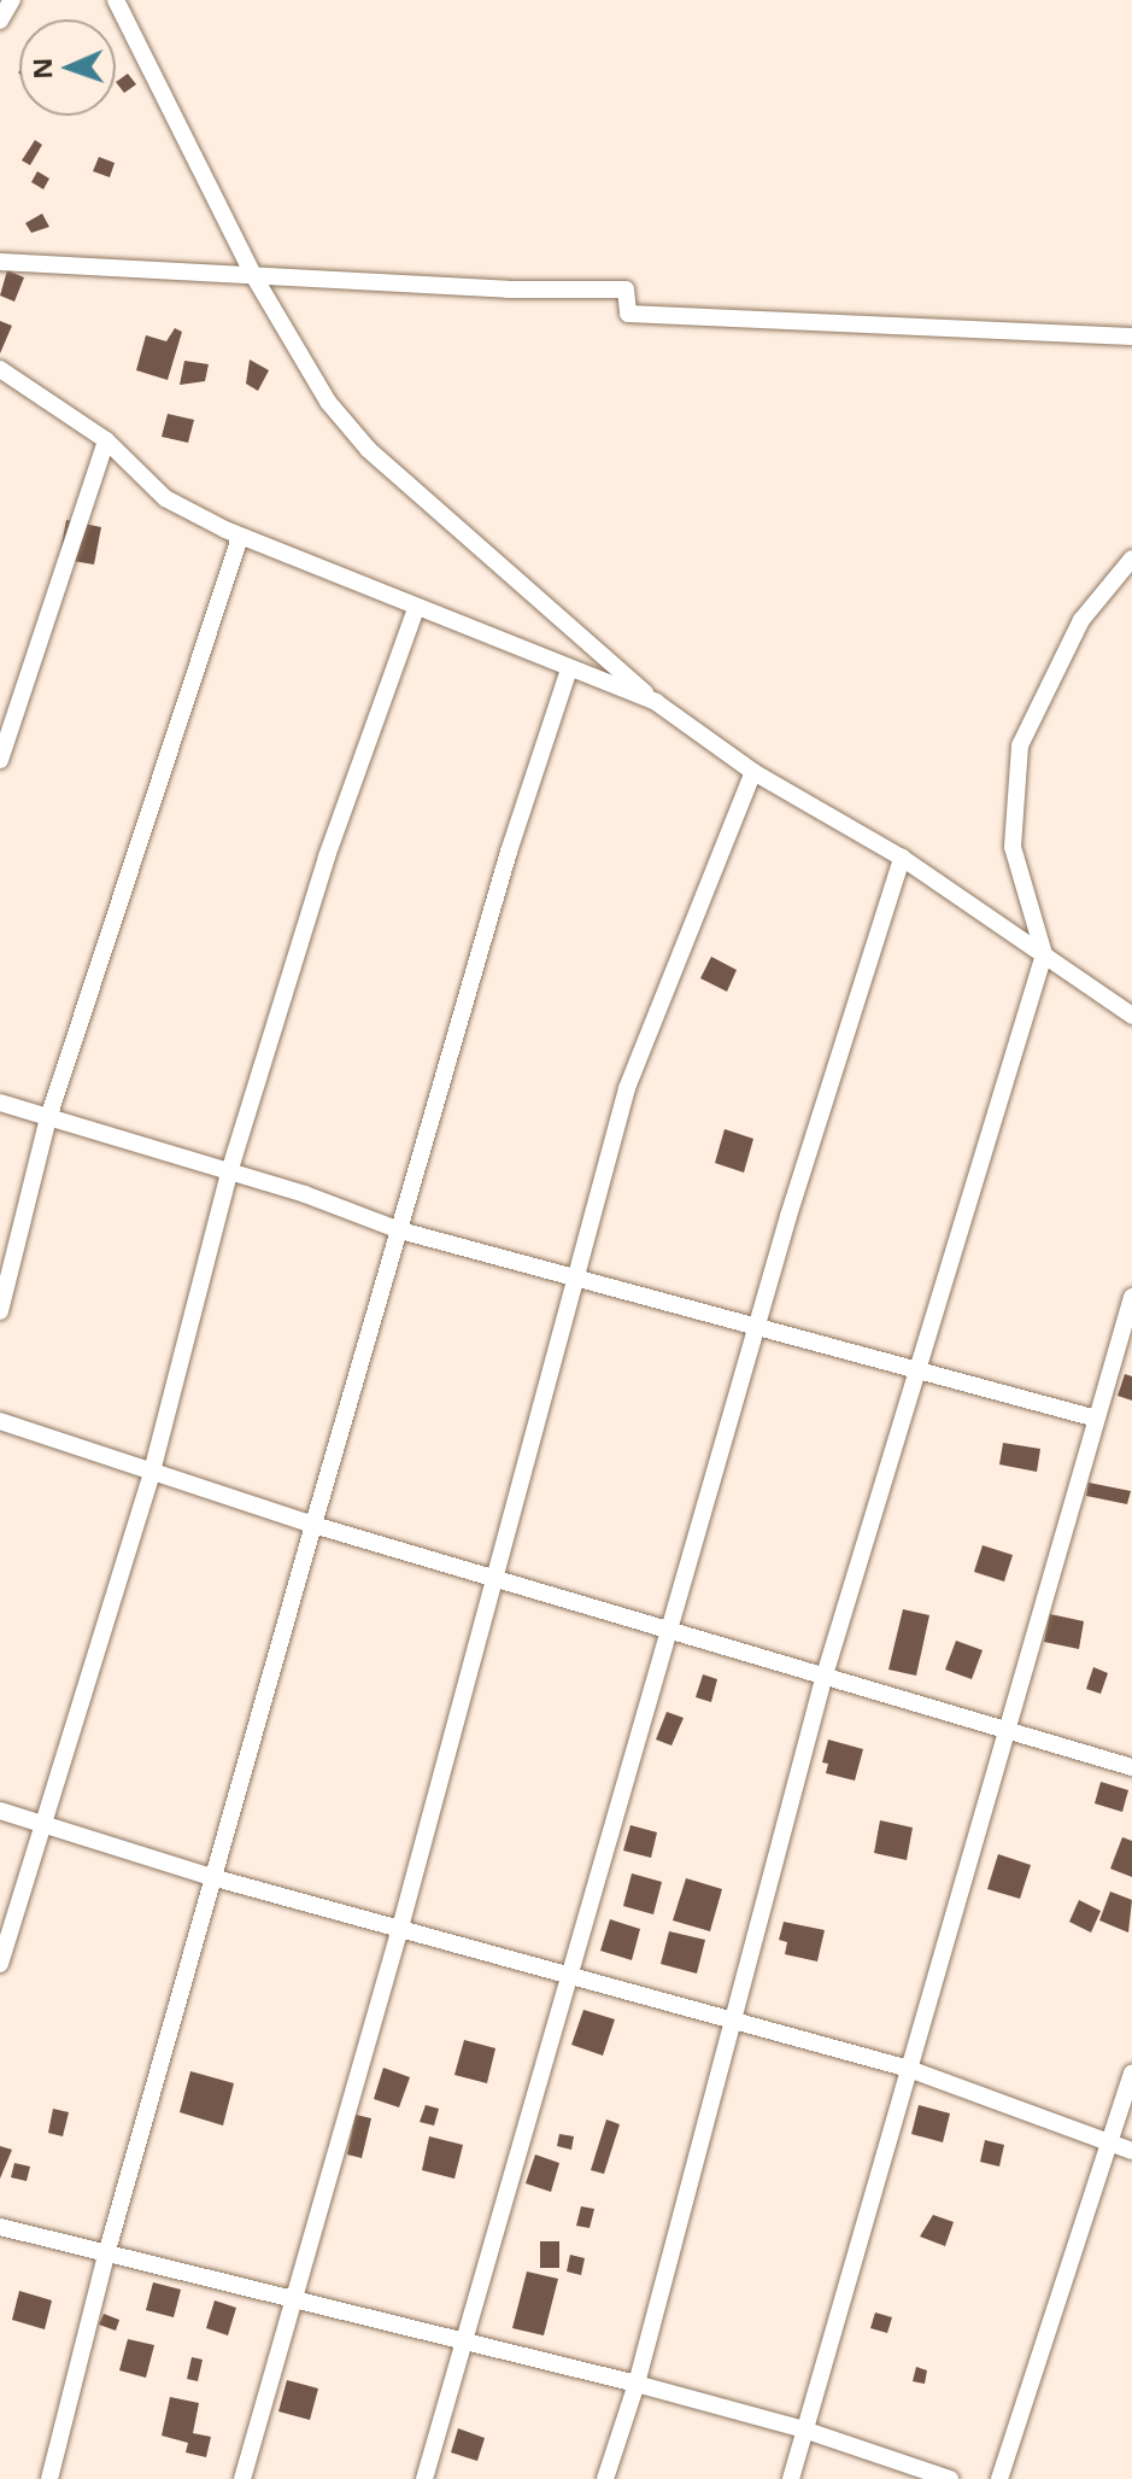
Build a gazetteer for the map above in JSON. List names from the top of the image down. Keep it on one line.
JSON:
{"north":"left"}
